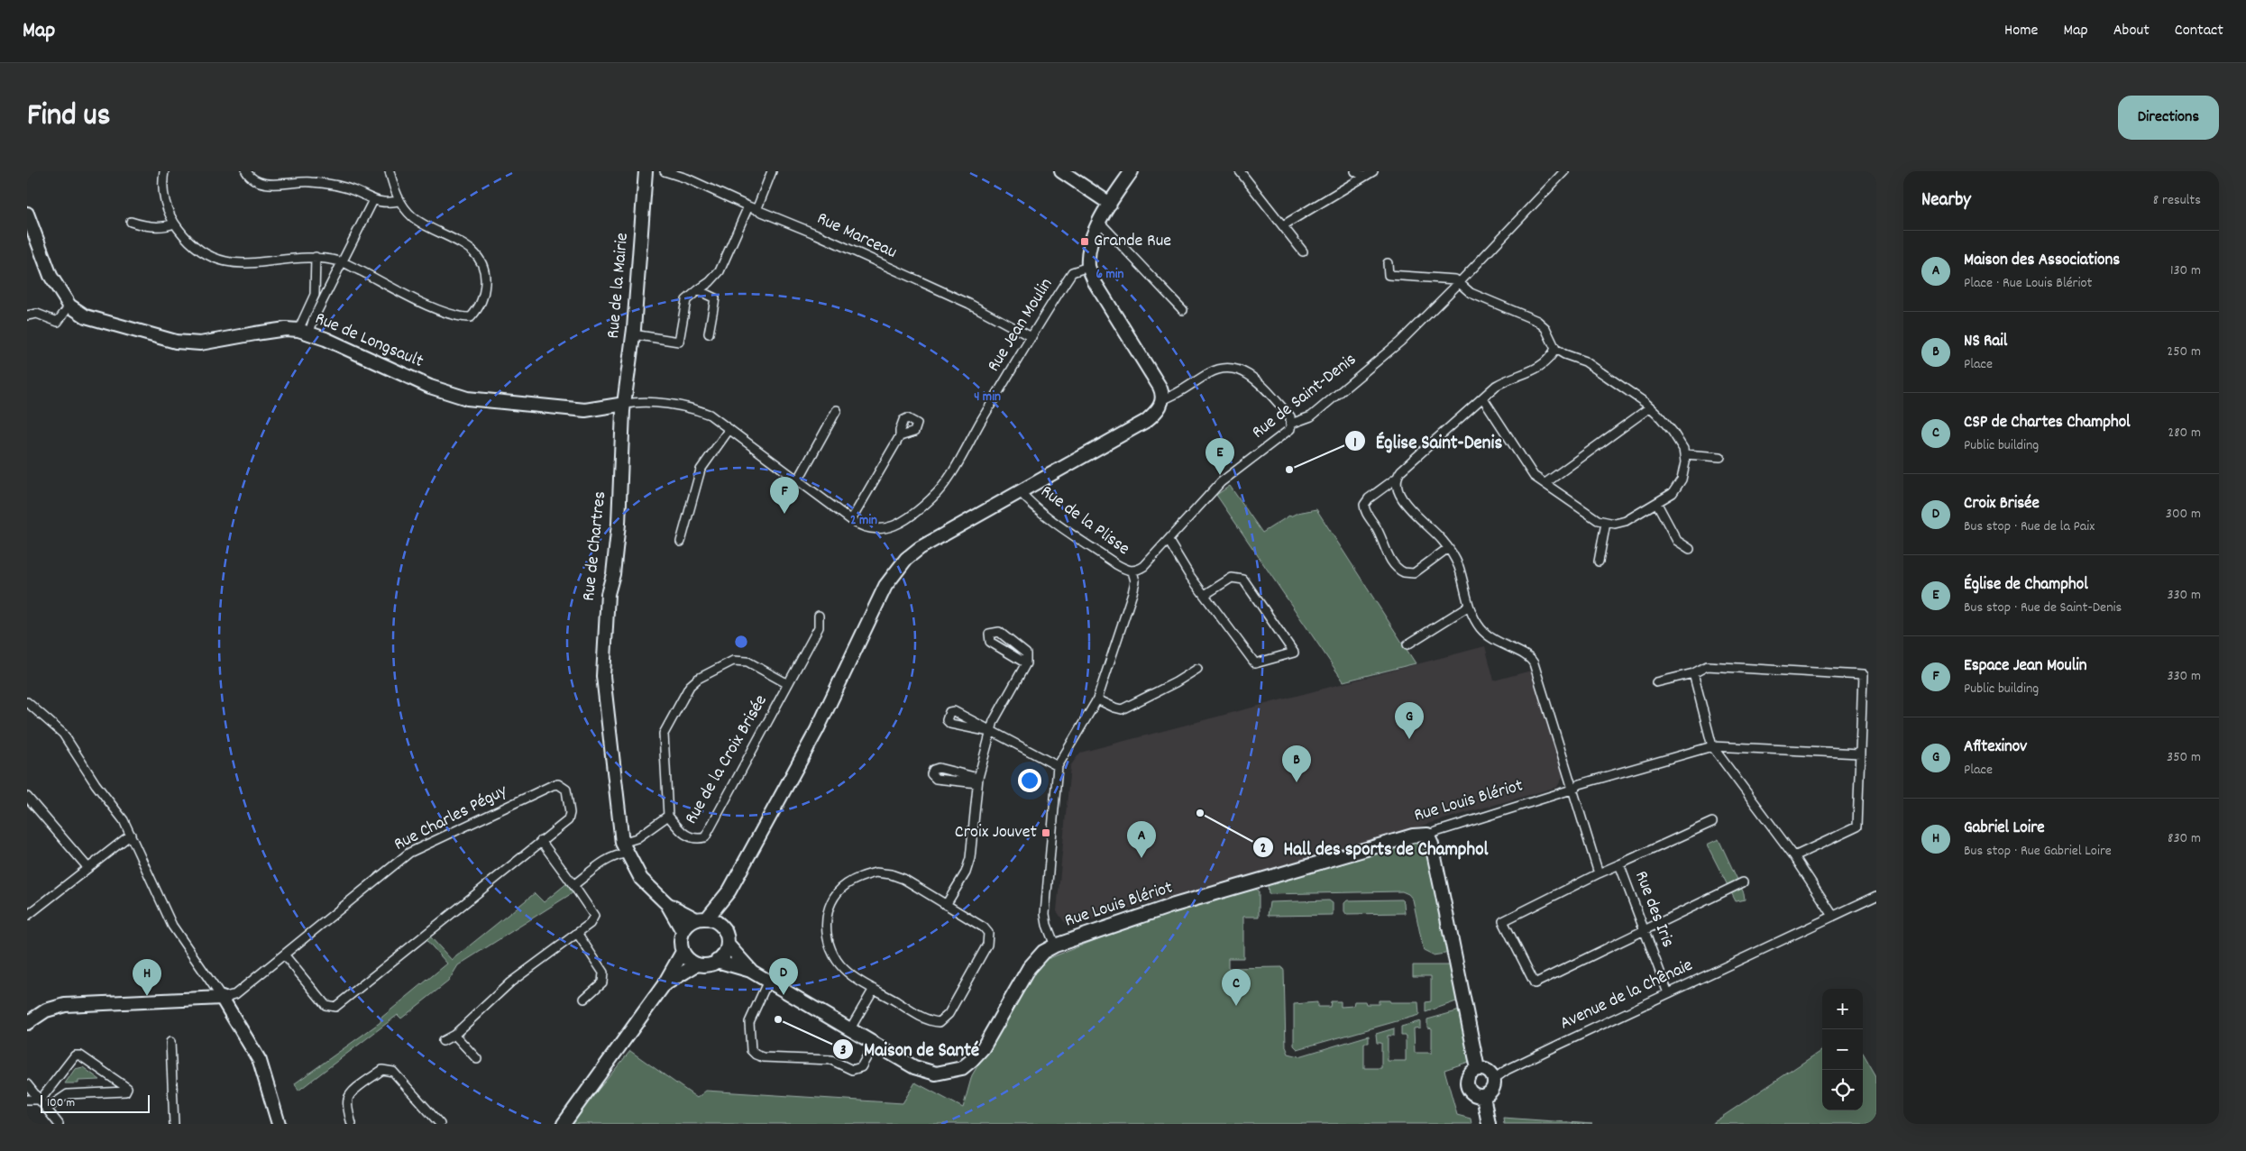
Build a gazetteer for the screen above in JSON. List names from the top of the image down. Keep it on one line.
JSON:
{"streets":{"street":["Rue Marceau","Rue de la Mairie","Rue Jean Moulin","Rue de Longsault","Rue de Saint-Denis","Rue de la Plisse","Rue de Chartres","Rue de la Croix Brisée","Rue Louis Blériot","Rue Charles Péguy","Rue des Iris","Avenue de la Chênaie"]},"crossings":[["Rue Marceau","Rue Jean Moulin"],["Rue de la Mairie","Rue Jean Moulin"],["Rue de la Mairie","Rue de Longsault"],["Rue de la Mairie","Rue de Chartres"],["Rue Jean Moulin","Rue de Longsault"],["Rue Jean Moulin","Rue de Chartres"],["Rue de Longsault","Rue de Chartres"],["Rue de Saint-Denis","Rue de la Plisse"],["Rue de Chartres","Rue de la Croix Brisée"],["Rue des Iris","Avenue de la Chênaie"]],"places":{"transit":["Grande Rue","Croix Jouvet"],"other":["Église Saint-Denis","Hall des sports de Champhol","Maison de Santé"]},"scale_bar":"100 m","page":{"header":"Map","nav":["Home","Map","About","Contact"],"title":"Find us","buttons":"Directions","heading":["Nearby","8 results"],"list":[{"mark":"A","name":"Maison des Associations","note":"Place · Rue Louis Blériot","value":"130 m"},{"mark":"B","name":"NS Rail","note":"Place","value":"250 m"},{"mark":"C","name":"CSP de Chartes Champhol","note":"Public building","value":"280 m"},{"mark":"D","name":"Croix Brisée","note":"Bus stop · Rue de la Paix","value":"300 m"},{"mark":"E","name":"Église de Champhol","note":"Bus stop · Rue de Saint-Denis","value":"330 m"},{"mark":"F","name":"Espace Jean Moulin","note":"Public building","value":"330 m"},{"mark":"G","name":"Afitexinov","note":"Place","value":"350 m"},{"mark":"H","name":"Gabriel Loire","note":"Bus stop · Rue Gabriel Loire","value":"830 m"}],"pins":["E","F","G","B","A","D","H","C"],"map_buttons":["+","−"],"scale":"100 m"},"rings":["6 min","4 min","2 min"]}
